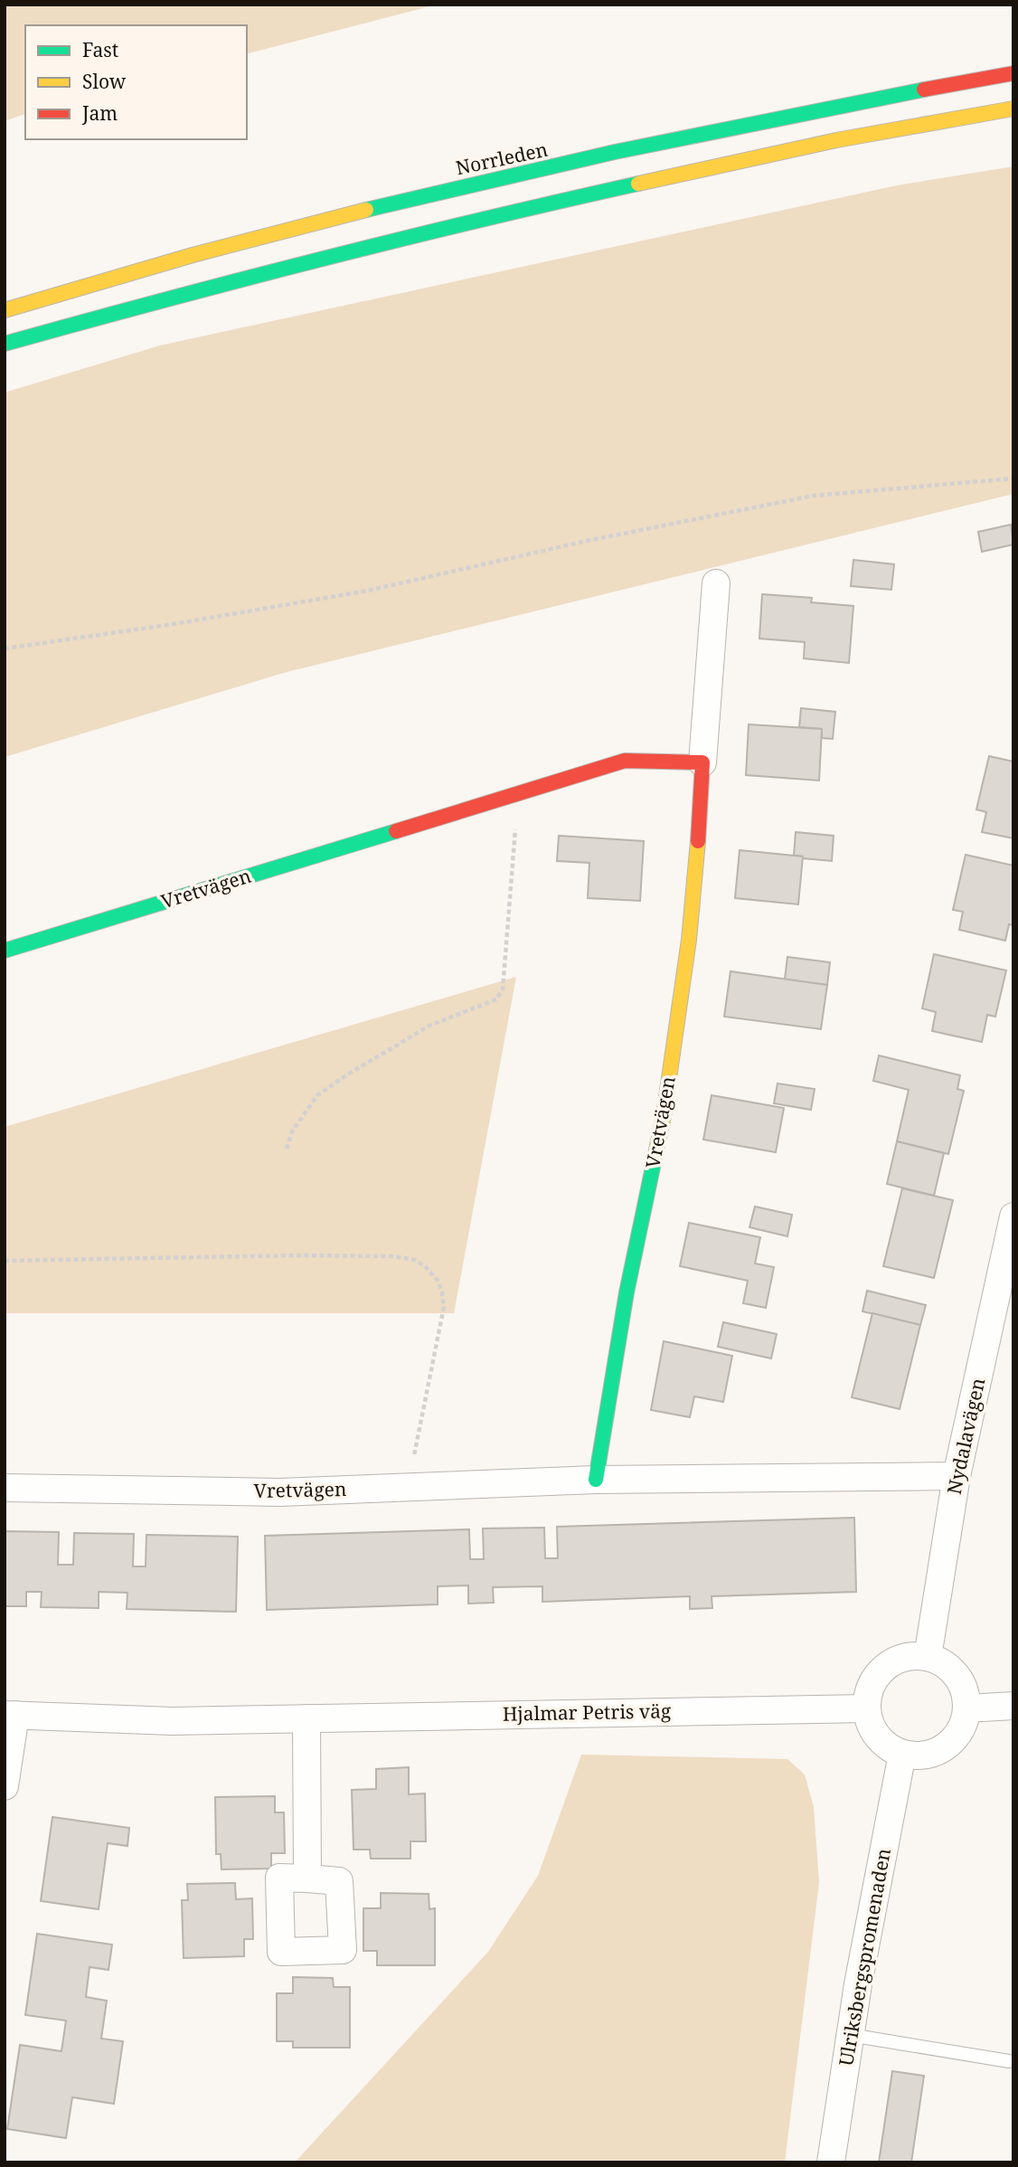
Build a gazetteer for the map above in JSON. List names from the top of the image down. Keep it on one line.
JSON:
{"streets":{"main road":["Norrleden","Vretvägen"],"street":["Nydalavägen","Hjalmar Petris väg","Ulriksbergspromenaden"]},"crossings":[["Vretvägen","Nydalavägen"],["Nydalavägen","Hjalmar Petris väg"],["Nydalavägen","Ulriksbergspromenaden"],["Hjalmar Petris väg","Ulriksbergspromenaden"]],"legend":["Fast","Slow","Jam"]}
